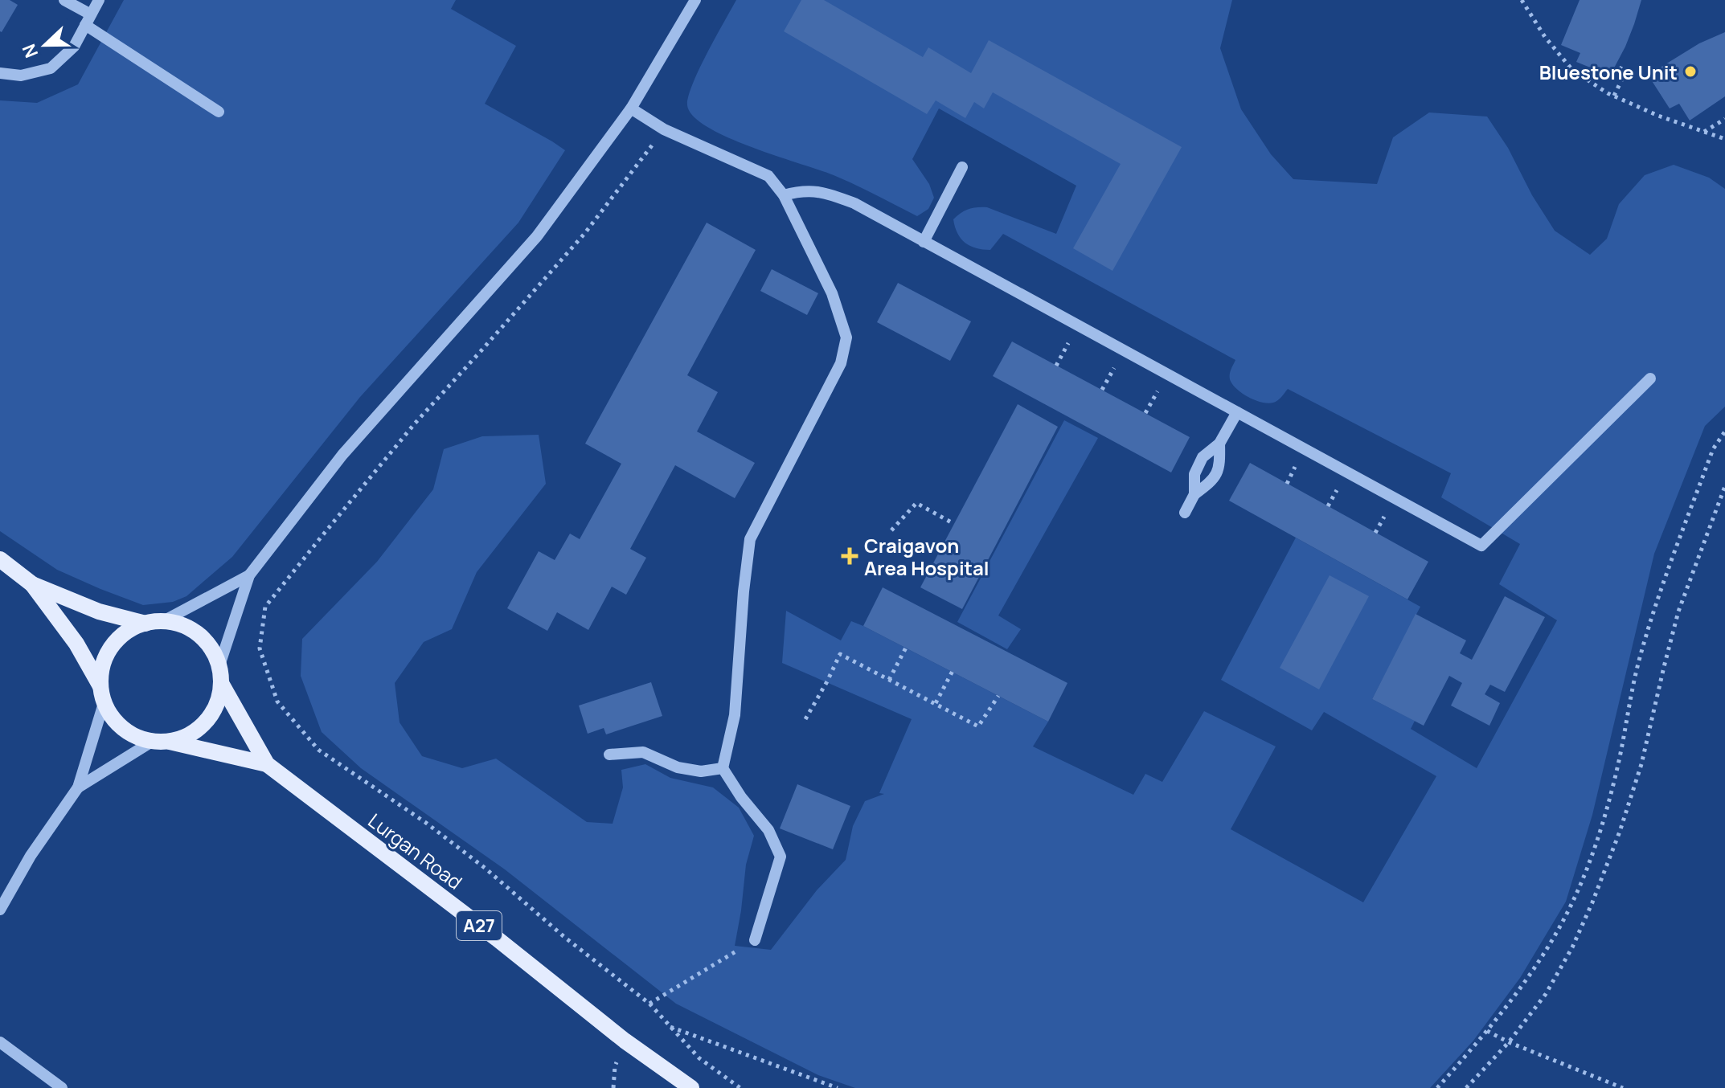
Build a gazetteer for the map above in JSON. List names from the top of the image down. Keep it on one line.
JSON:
{"streets":{"main road":["Lurgan Road","A27"]},"crossings":[["Lurgan Road","A27"]],"places":{"other":["Bluestone Unit"],"health":["Craigavon Area Hospital"]},"north":"left"}
